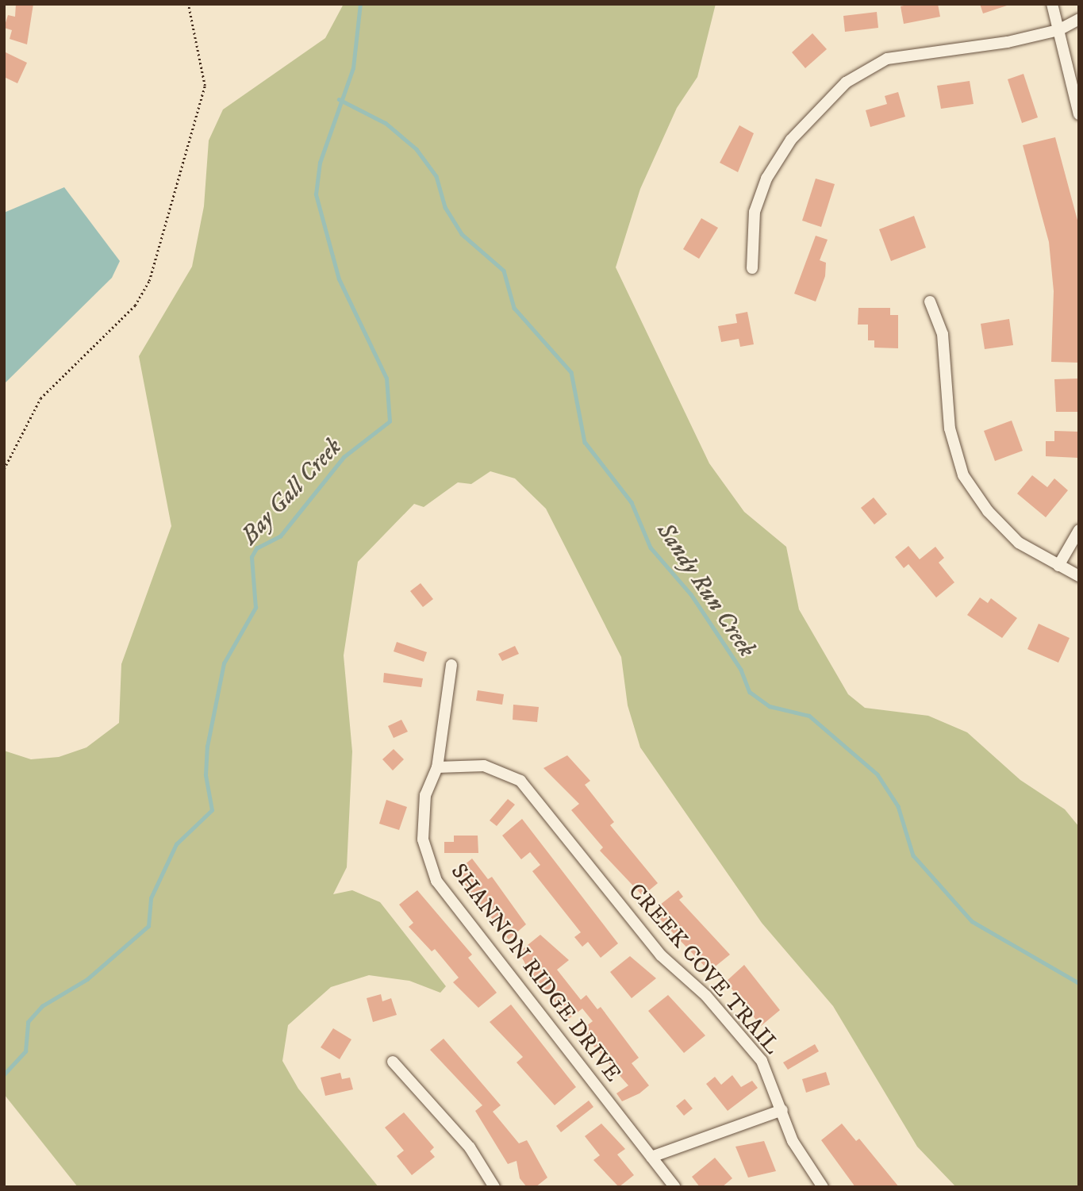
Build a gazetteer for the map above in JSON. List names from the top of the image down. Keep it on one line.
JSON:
{"streets":{"street":["CREEK COVE TRAIL","SHANNON RIDGE DRIVE"]},"crossings":[["CREEK COVE TRAIL","SHANNON RIDGE DRIVE"]],"water":["Bay Gall Creek","Sandy Run Creek"]}
